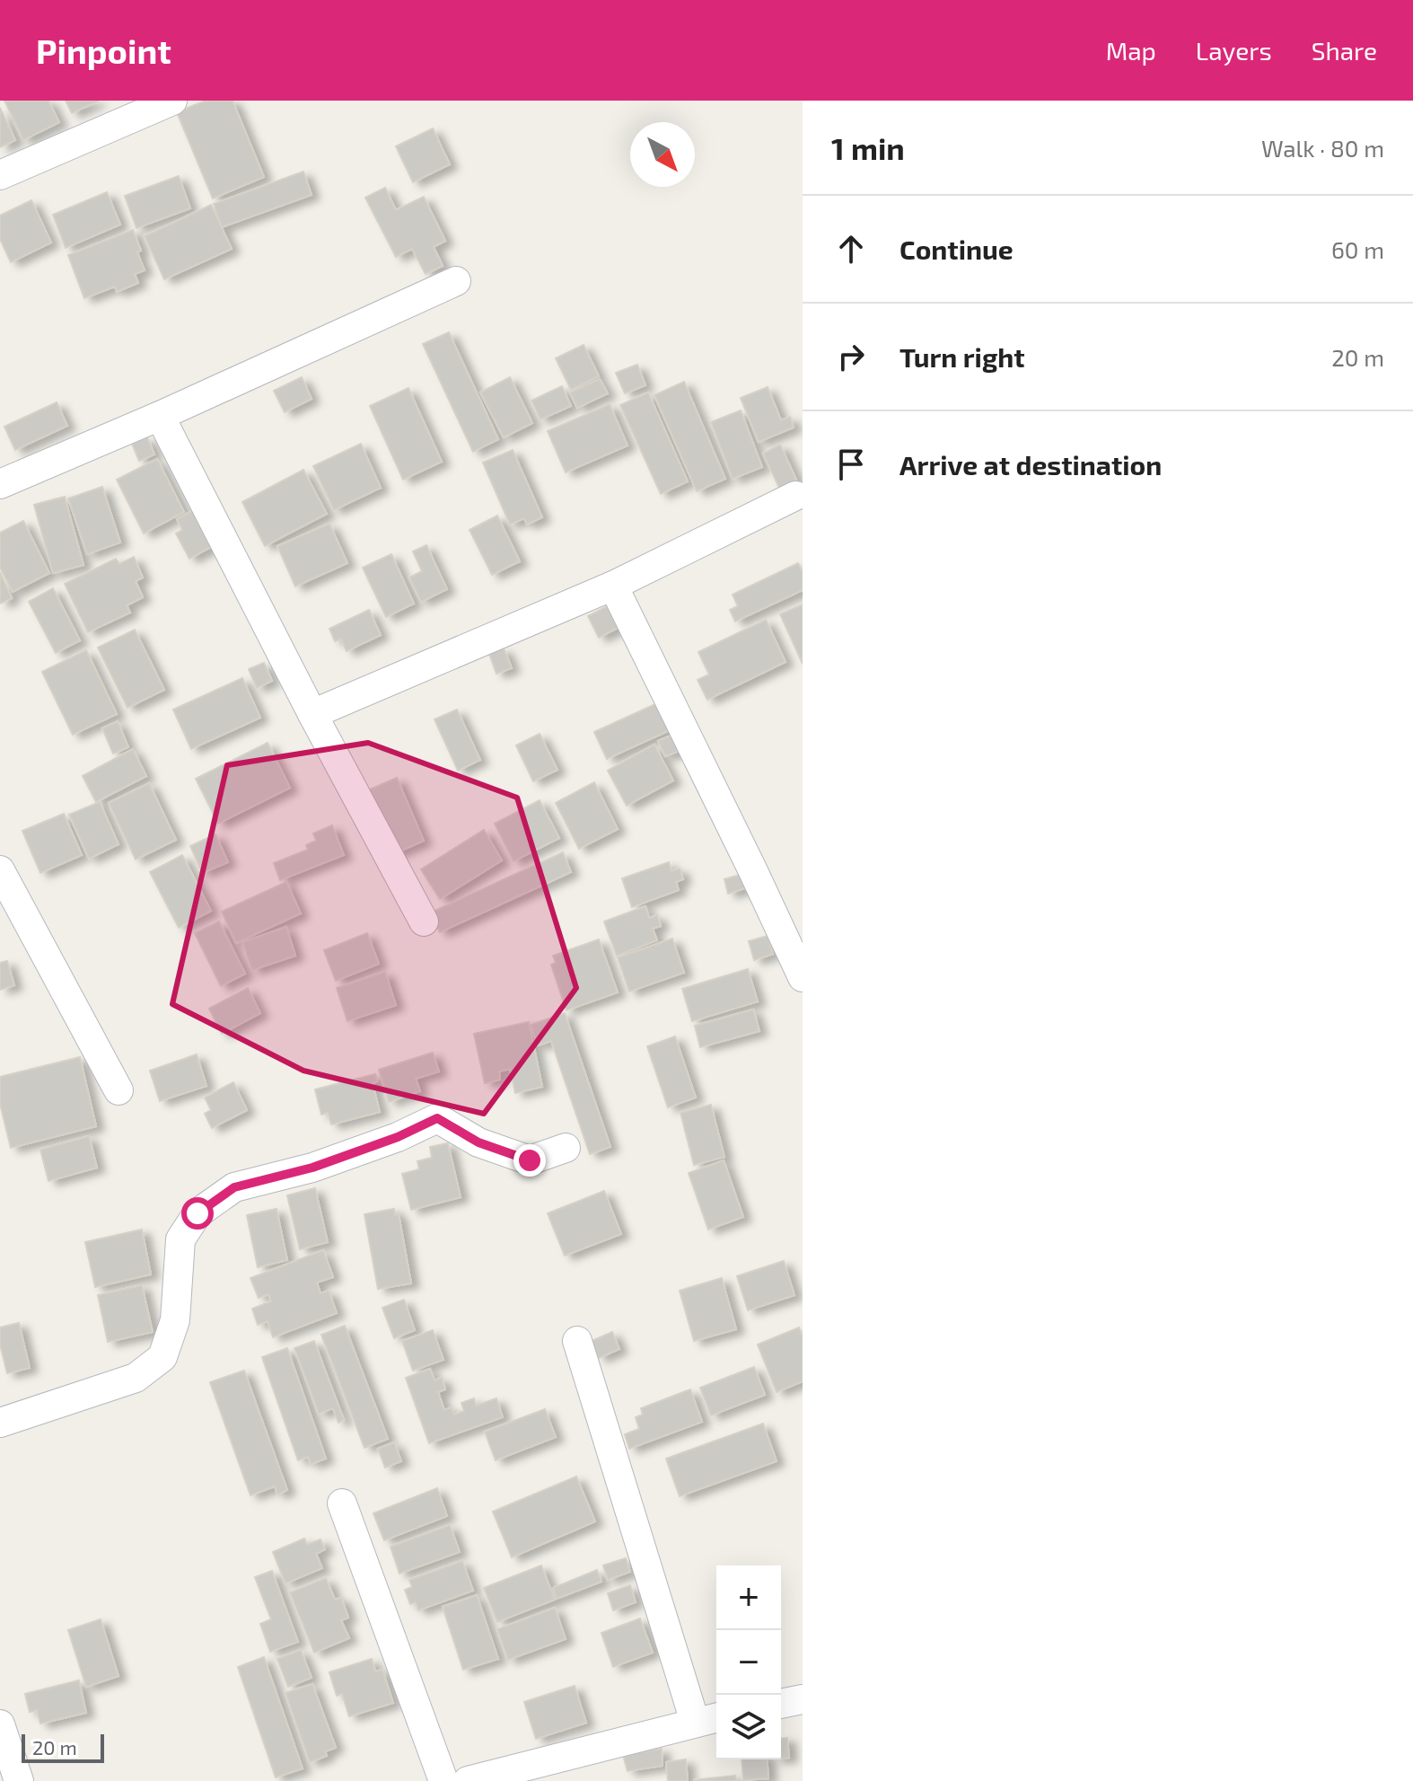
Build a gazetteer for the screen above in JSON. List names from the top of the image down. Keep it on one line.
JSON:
{"scale_bar":"20 m","north":"bottom right","page":{"header":"Pinpoint","nav":["Map","Layers","Share"],"heading":["1 min","Walk · 80 m"],"list":[["Continue","60 m"],["Turn right","20 m"],"Arrive at destination"],"map_buttons":["+","−"],"scale":"20 m"}}
